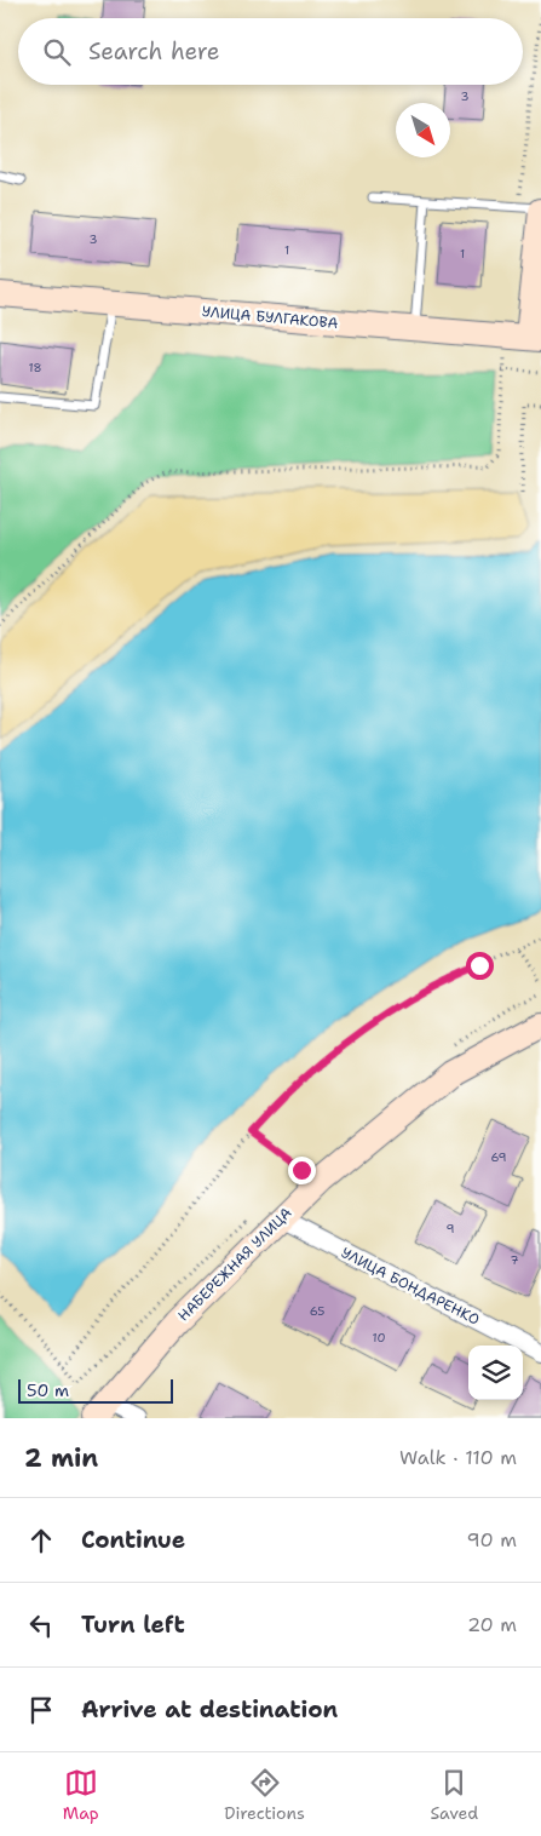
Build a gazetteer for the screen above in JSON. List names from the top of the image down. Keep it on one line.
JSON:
{"streets":{"street":["УЛИЦА БУЛГАКОВА","НАБЕРЕЖНАЯ УЛИЦА","УЛИЦА БОНДАРЕНКО"]},"crossings":[["НАБЕРЕЖНАЯ УЛИЦА","УЛИЦА БОНДАРЕНКО"]],"house_numbers":["3","3","1","1","18","69","9","7","65","10"],"scale_bar":"50 m","north":"bottom right","page":{"search":"Search here","scale":"50 m","heading":["2 min","Walk · 110 m"],"list":[["Continue","90 m"],["Turn left","20 m"],"Arrive at destination"],"nav":["Map","Directions","Saved"]}}
